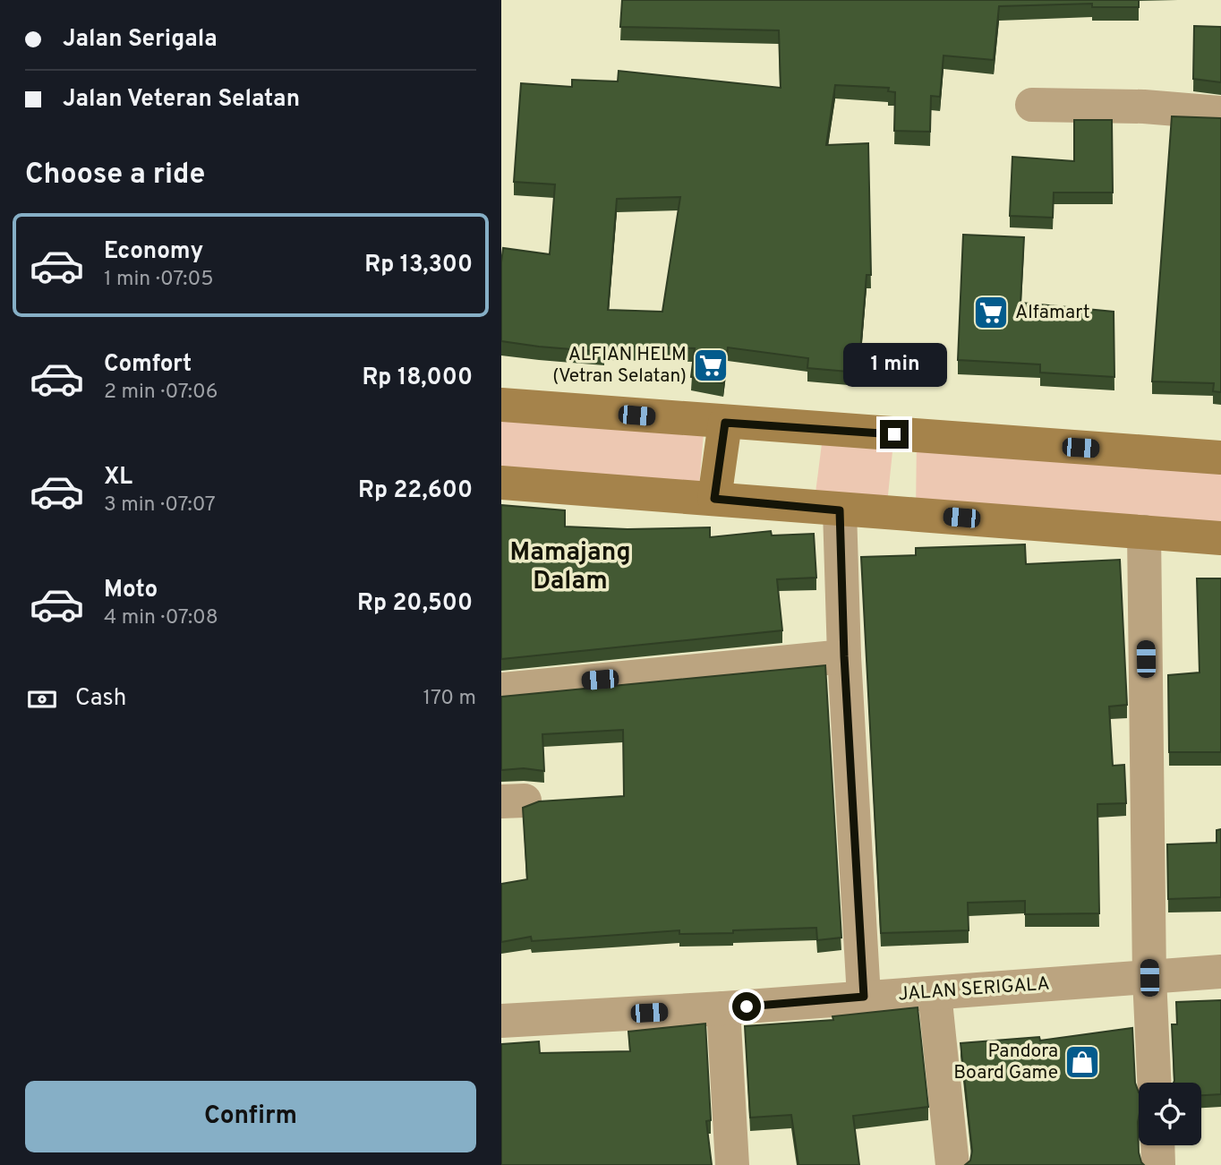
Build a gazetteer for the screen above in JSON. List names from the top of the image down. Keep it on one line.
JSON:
{"streets":{"street":["JALAN SERIGALA"]},"districts":["Mamajang Dalam"],"places":{"supermarket":["Alfamart","ALFIAN HELM (Vetran Selatan)"],"shop":["Pandora Board Game"]},"page":{"banner":["Jalan Serigala","Jalan Veteran Selatan"],"heading":"Choose a ride","list":[{"name":"Economy","note":"1 min · 07:05","value":"Rp 13,300"},{"name":"Comfort","note":"2 min · 07:06","value":"Rp 18,000"},{"name":"XL","note":"3 min · 07:07","value":"Rp 22,600"},{"name":"Moto","note":"4 min · 07:08","value":"Rp 20,500"}],"bubble":"1 min","pay":["Cash","170 m"],"buttons":"Confirm"}}
